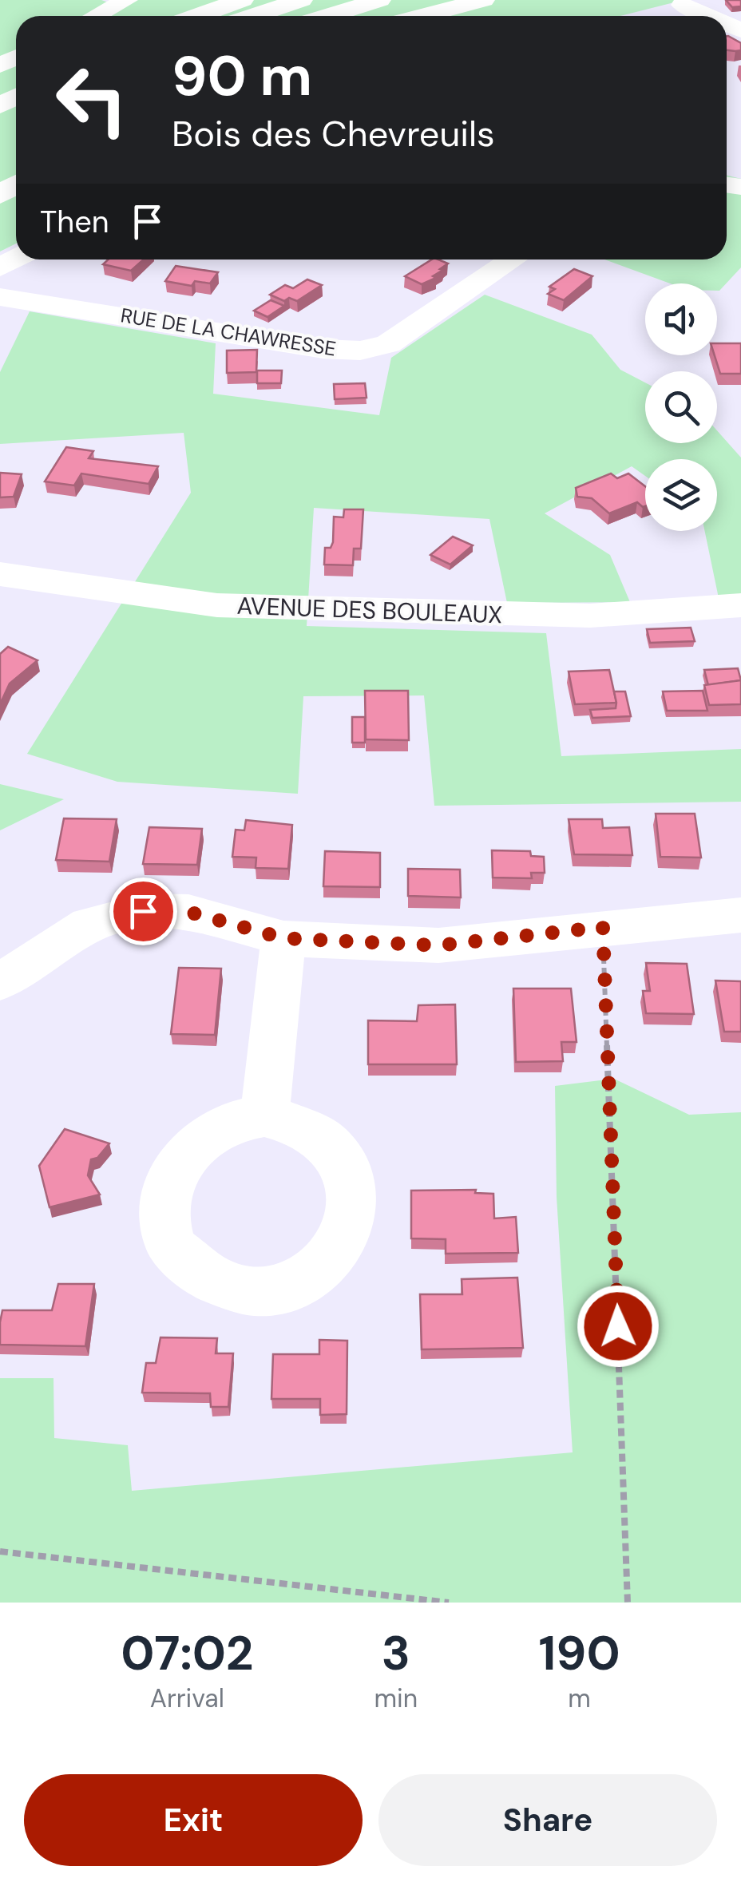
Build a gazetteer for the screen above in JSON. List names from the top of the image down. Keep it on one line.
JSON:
{"streets":{"street":["RUE DE LA CHAWRESSE","AVENUE DES BOULEAUX"]},"page":{"turn":["90 m","Bois des Chevreuils"],"then":"Then","eta":["07:02","Arrival","3","min","190","m"],"buttons":["Exit","Share"]}}
